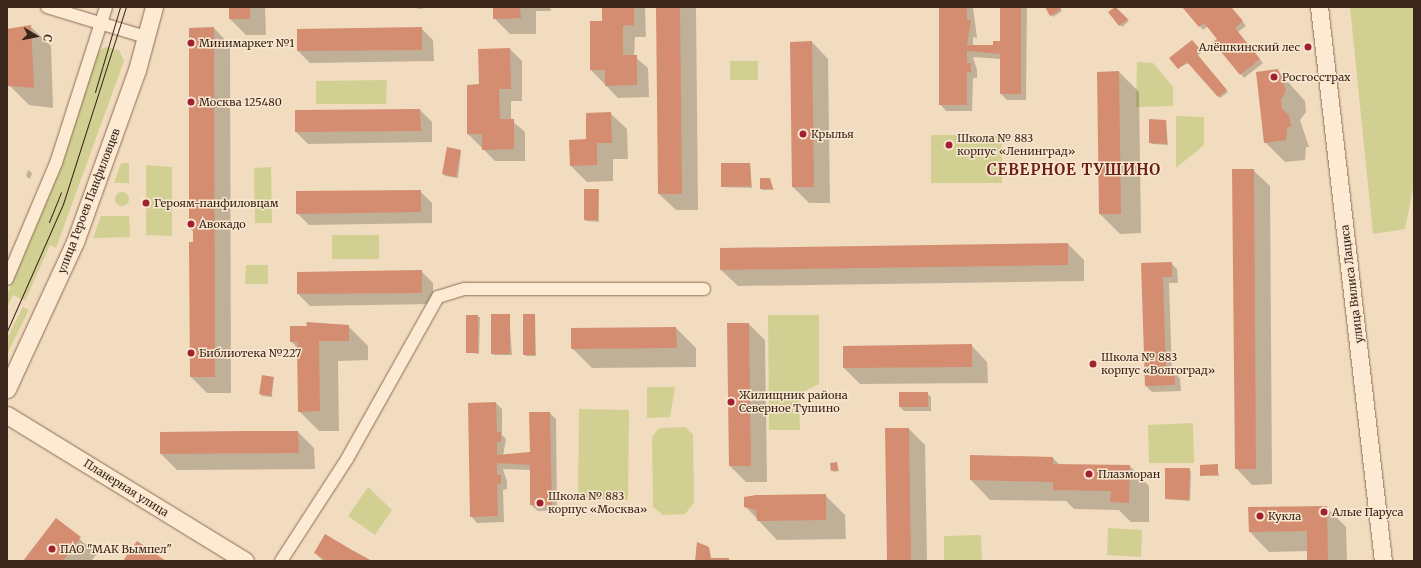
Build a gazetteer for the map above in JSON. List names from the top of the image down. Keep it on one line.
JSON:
{"streets":{"main road":["улица Героев Панфиловцев","улица Вилиса Лациса","Планерная улица"]},"districts":["СЕВЕРНОЕ ТУШИНО"],"places":["Минимаркет №1","Алёшкинский лес","Росгосстрах","Москва 125480","Крылья","Школа № 883 корпус «Ленинград»","Героям-панфиловцам","Авокадо","Библиотека №227","Школа № 883 корпус «Волгоград»","Жилищник района Северное Тушино","Плазморан","Школа № 883 корпус «Москва»","Алые Паруса","Кукла","ПАО \"МАК Вымпел\""],"north":"right"}
